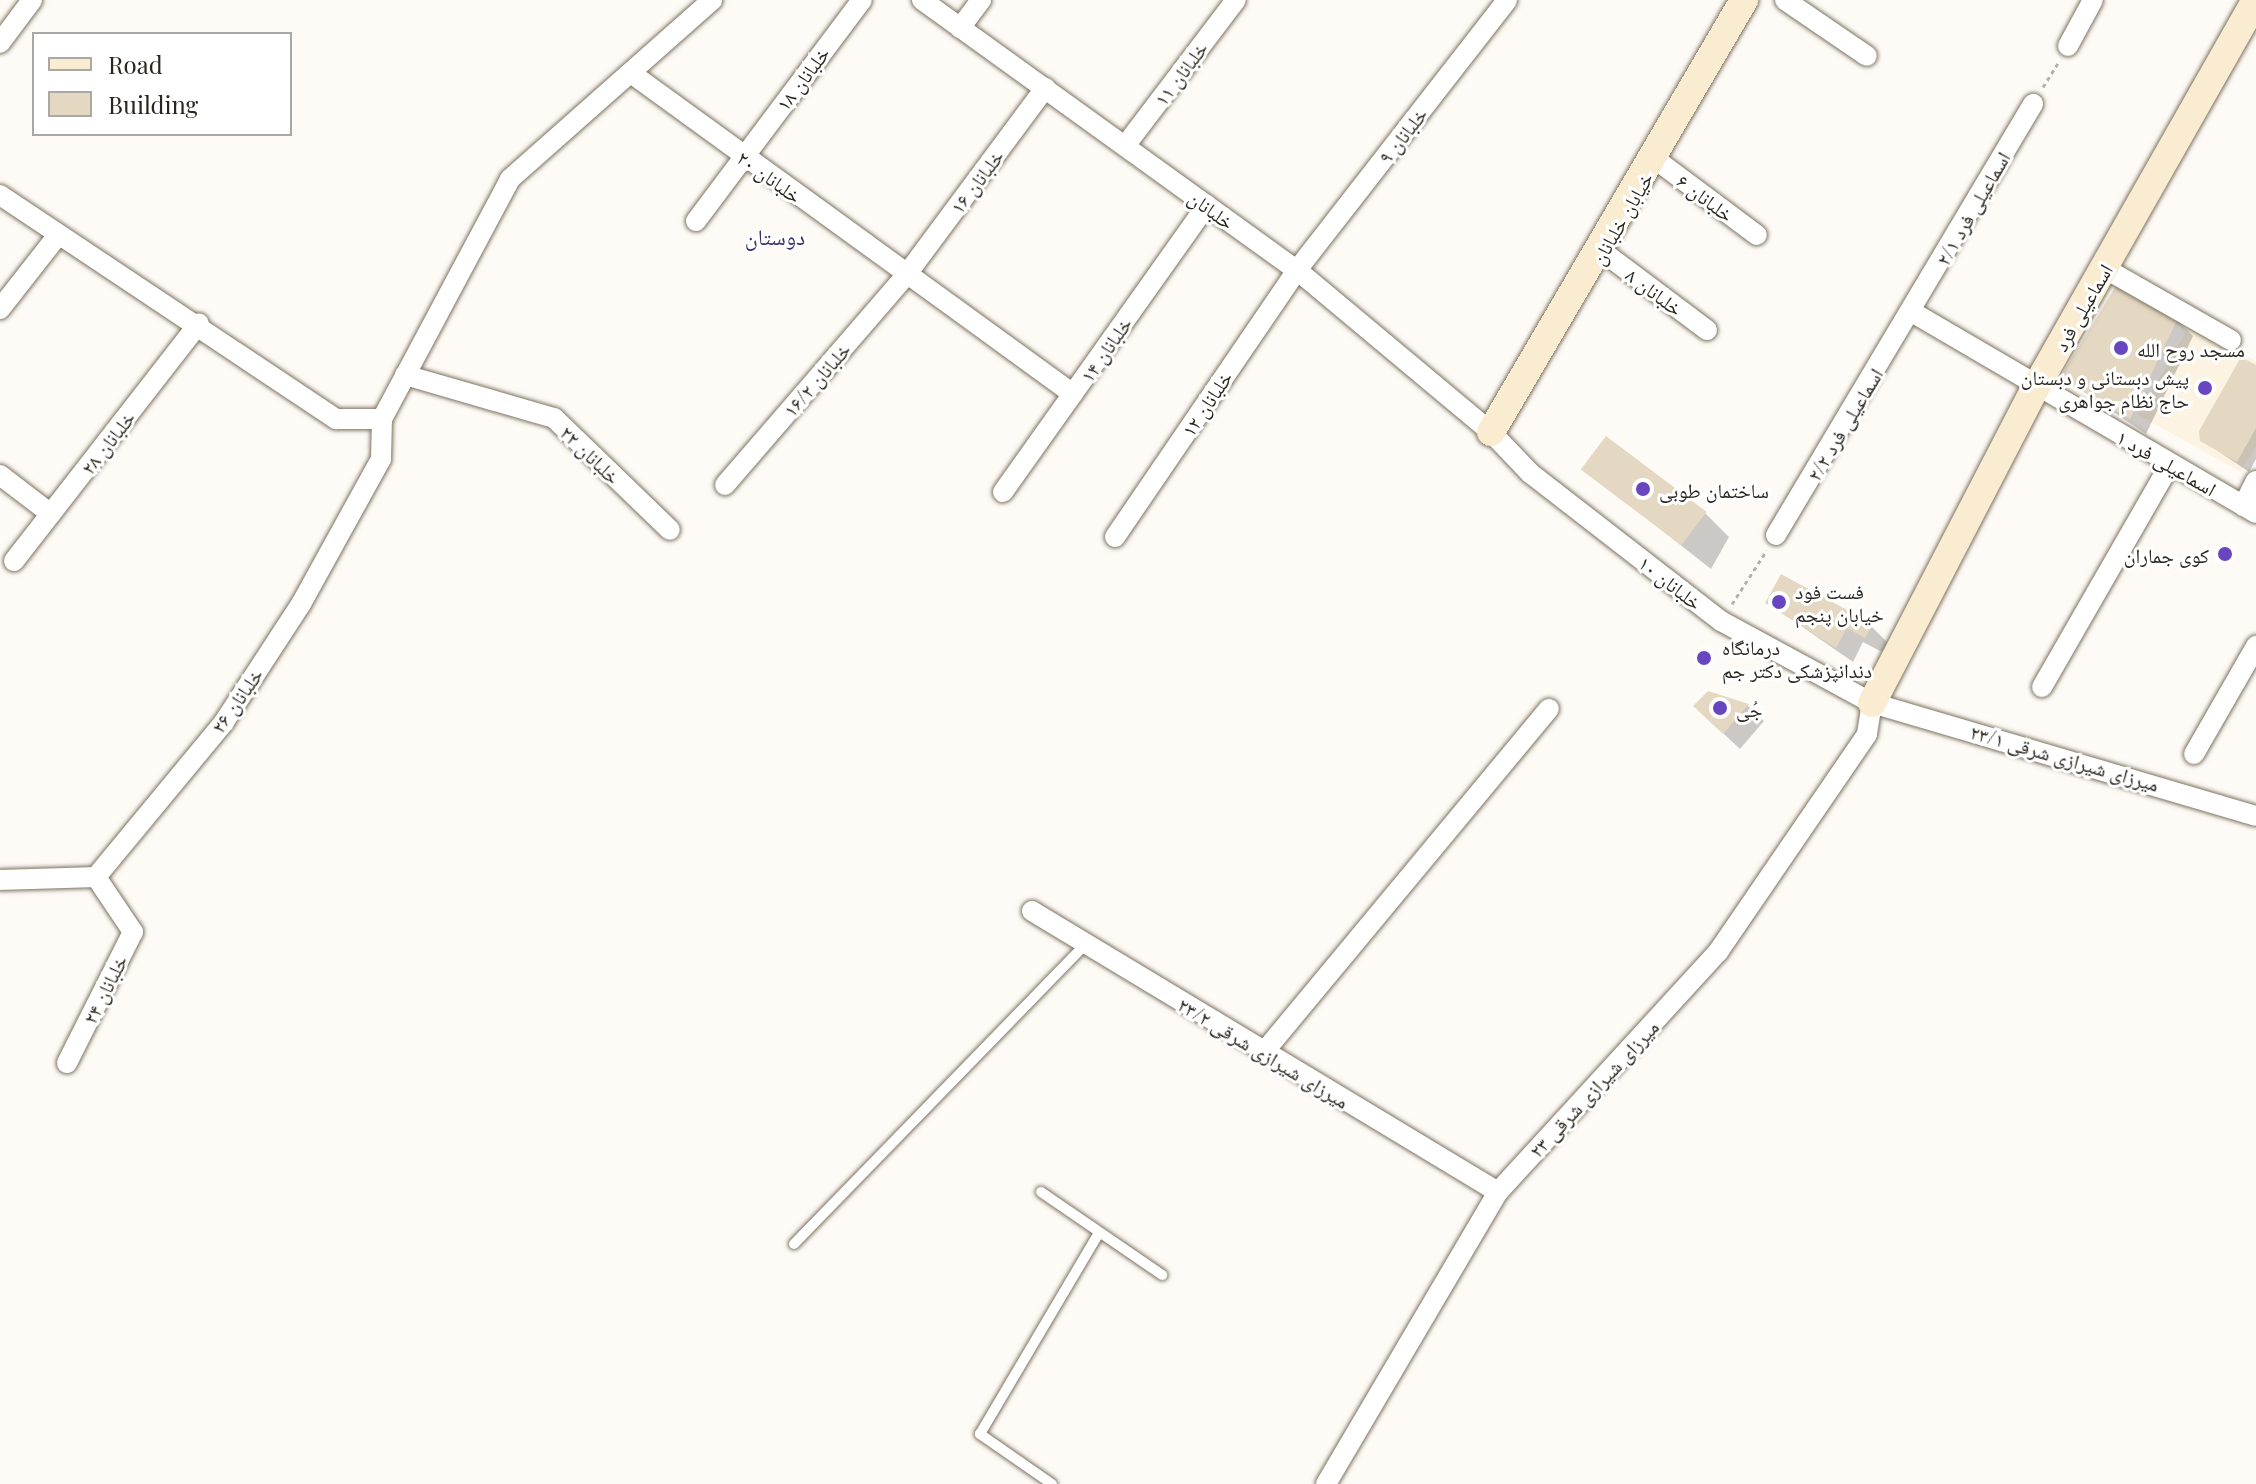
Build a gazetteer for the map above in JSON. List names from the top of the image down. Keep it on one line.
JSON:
{"streets":{"street":["۱۱ خلبانان","۱۸ خلبانان","۹ خلبانان","۲۰ خلبانان","۱۶ خلبانان","۶ خلبانان","۲/۱ اسماعیلی فرد","خلبانان","خیابان خلبانان","۸ خلبانان","اسماعیلی فرد","۱۴ خلبانان","۱۶/۲ خلبانان","۱۲ خلبانان","۲/۲ اسماعیلی فرد","۲۸ خلبانان","۲۲ خلبانان","۱ اسماعیلی فرد","۱۰ خلبانان","۲۶ خلبانان","۲۳/۱ میرزای شیرازی شرقی","۲۴ خلبانان","۲۳/۲ میرزای شیرازی شرقی","۲۳ میرزای شیرازی شرقی"]},"crossings":[["۱۱ خلبانان","خلبانان"],["۱۸ خلبانان","۲۰ خلبانان"],["۹ خلبانان","خلبانان"],["۹ خلبانان","۱۲ خلبانان"],["۲۰ خلبانان","۱۶ خلبانان"],["۲۰ خلبانان","۱۴ خلبانان"],["۲۰ خلبانان","۱۶/۲ خلبانان"],["۱۶ خلبانان","خلبانان"],["۱۶ خلبانان","۱۶/۲ خلبانان"],["۶ خلبانان","خیابان خلبانان"],["۲/۱ اسماعیلی فرد","۲/۲ اسماعیلی فرد"],["۲/۱ اسماعیلی فرد","۱ اسماعیلی فرد"],["خلبانان","خیابان خلبانان"],["خلبانان","۱۴ خلبانان"],["خلبانان","۱۲ خلبانان"],["خلبانان","۱۰ خلبانان"],["خیابان خلبانان","۸ خلبانان"],["خیابان خلبانان","۱۰ خلبانان"],["اسماعیلی فرد","۱ اسماعیلی فرد"],["اسماعیلی فرد","۱۰ خلبانان"],["اسماعیلی فرد","۲۳/۱ میرزای شیرازی شرقی"],["اسماعیلی فرد","۲۳ میرزای شیرازی شرقی"],["۲/۲ اسماعیلی فرد","۱ اسماعیلی فرد"],["۱۰ خلبانان","۲۳/۱ میرزای شیرازی شرقی"],["۱۰ خلبانان","۲۳ میرزای شیرازی شرقی"],["۲۶ خلبانان","۲۴ خلبانان"],["۲۳/۱ میرزای شیرازی شرقی","۲۳ میرزای شیرازی شرقی"],["۲۳/۲ میرزای شیرازی شرقی","۲۳ میرزای شیرازی شرقی"]],"districts":["دوستان"],"places":["مسجد روح الله","پیش دبستانی و دبستان حاج نظام جواهری","ساختمان طوبی","کوی جماران","فست فود خیابان پنجم","درمانگاه دندانپزشکی دکتر جم","جُی"],"legend":["Road","Building"]}
